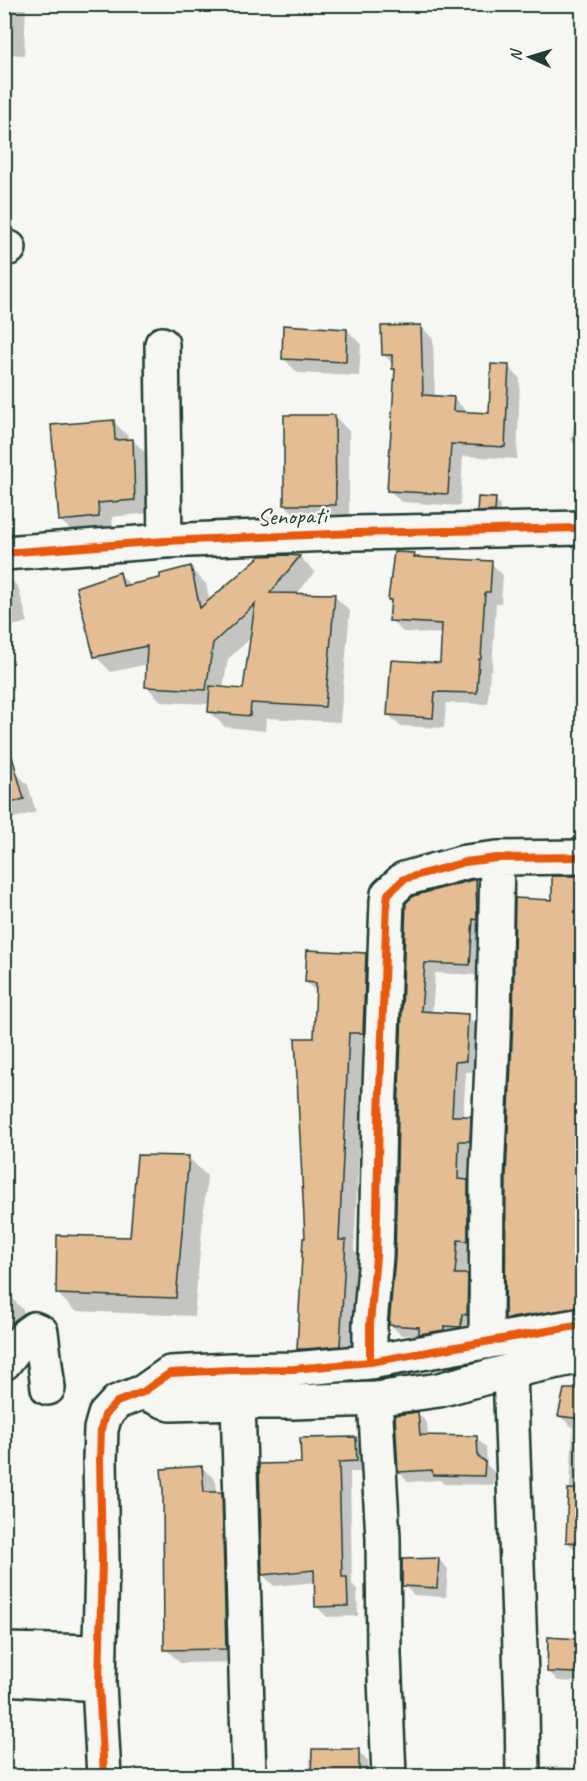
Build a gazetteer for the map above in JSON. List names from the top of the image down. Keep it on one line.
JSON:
{"streets":{"street":["Senopati"]},"north":"left"}
